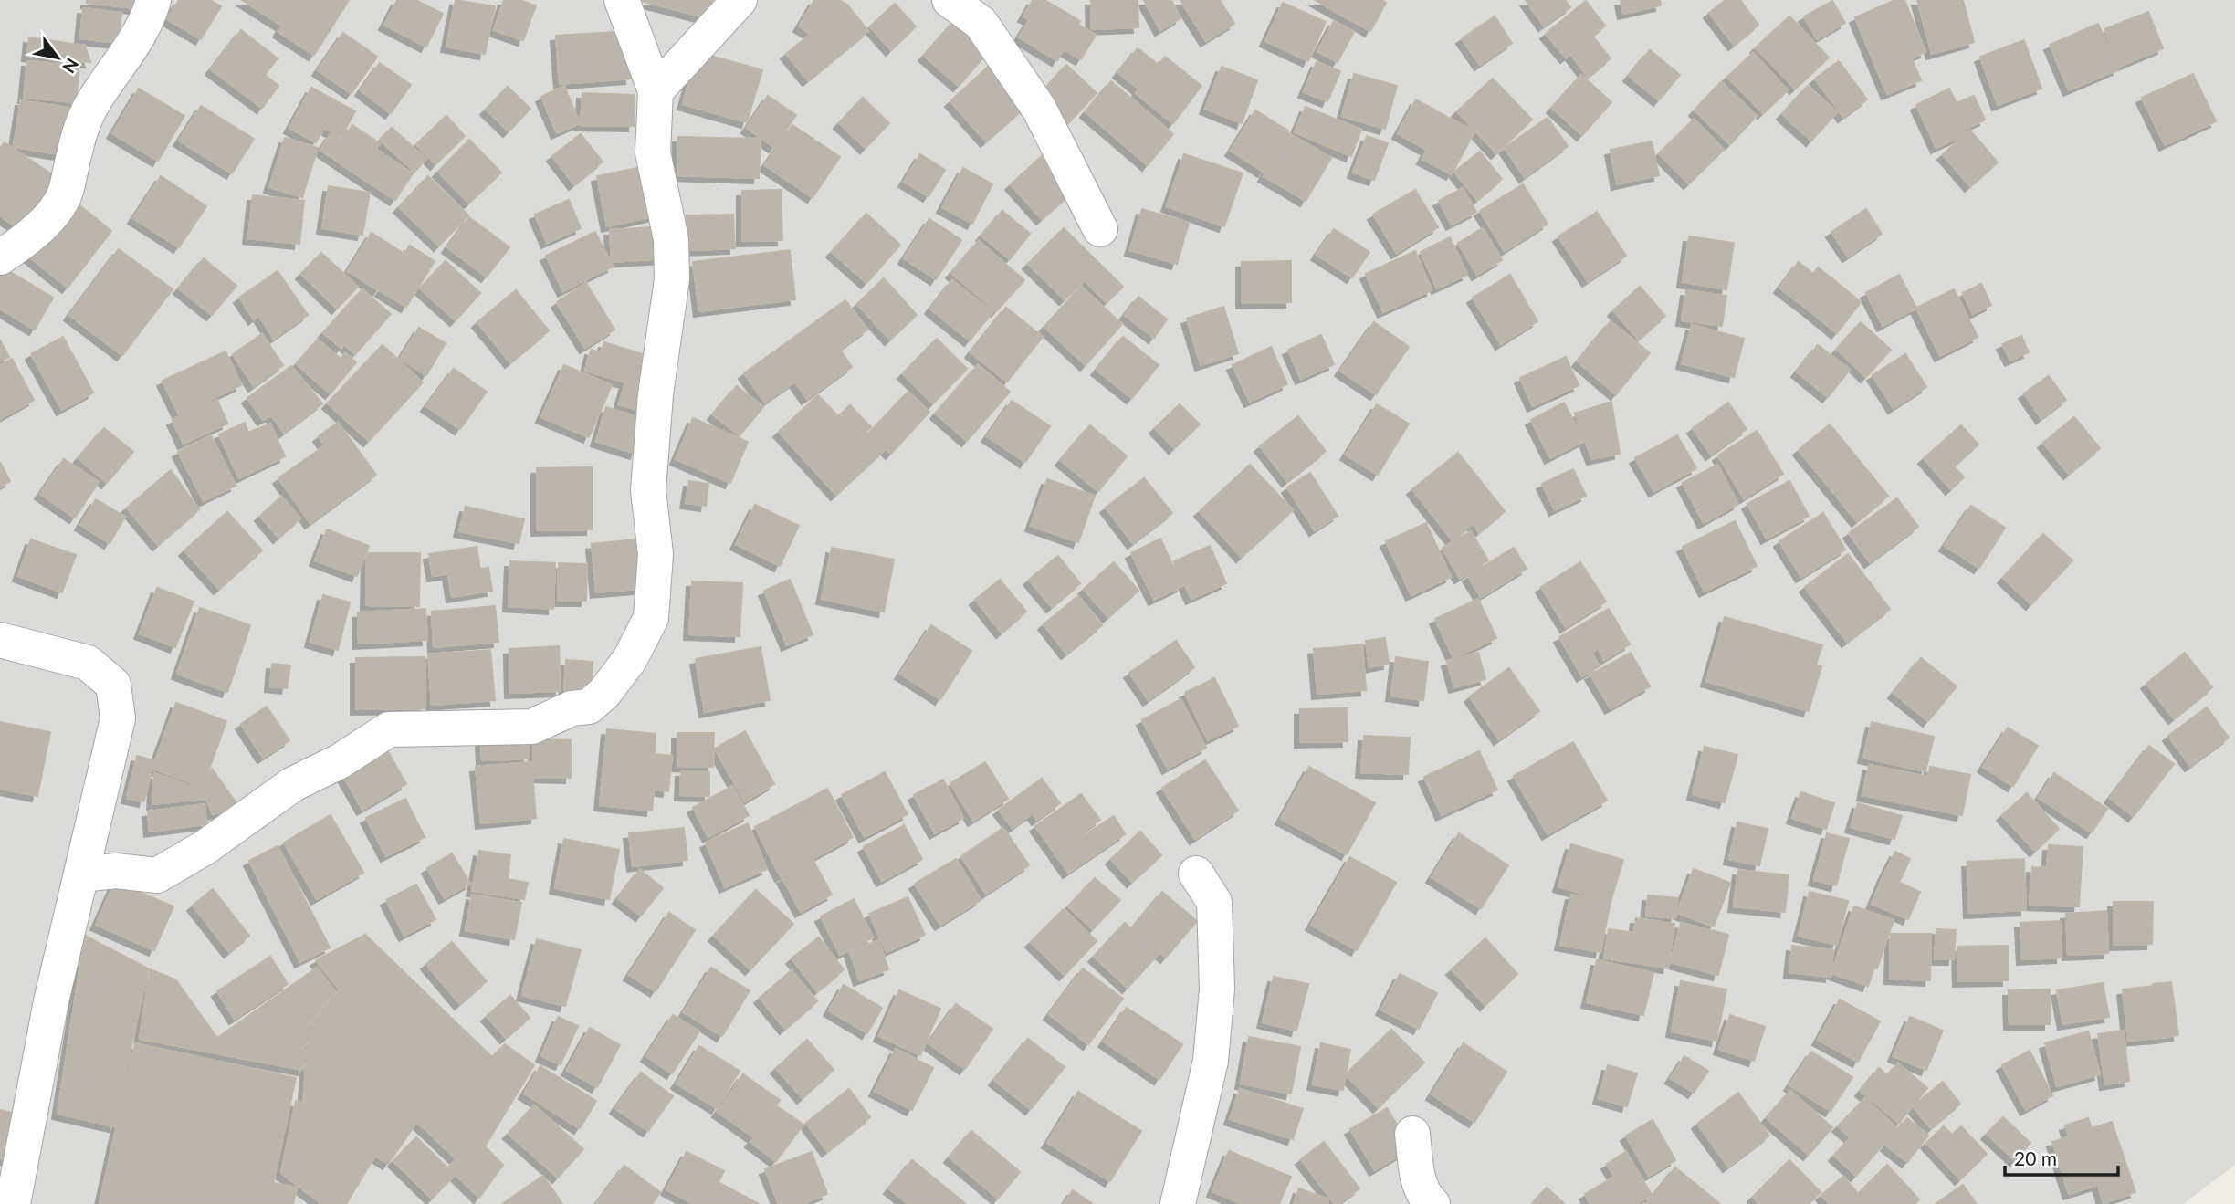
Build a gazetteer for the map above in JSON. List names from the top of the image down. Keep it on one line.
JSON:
{"scale_bar":"20 m","north":"bottom right"}
